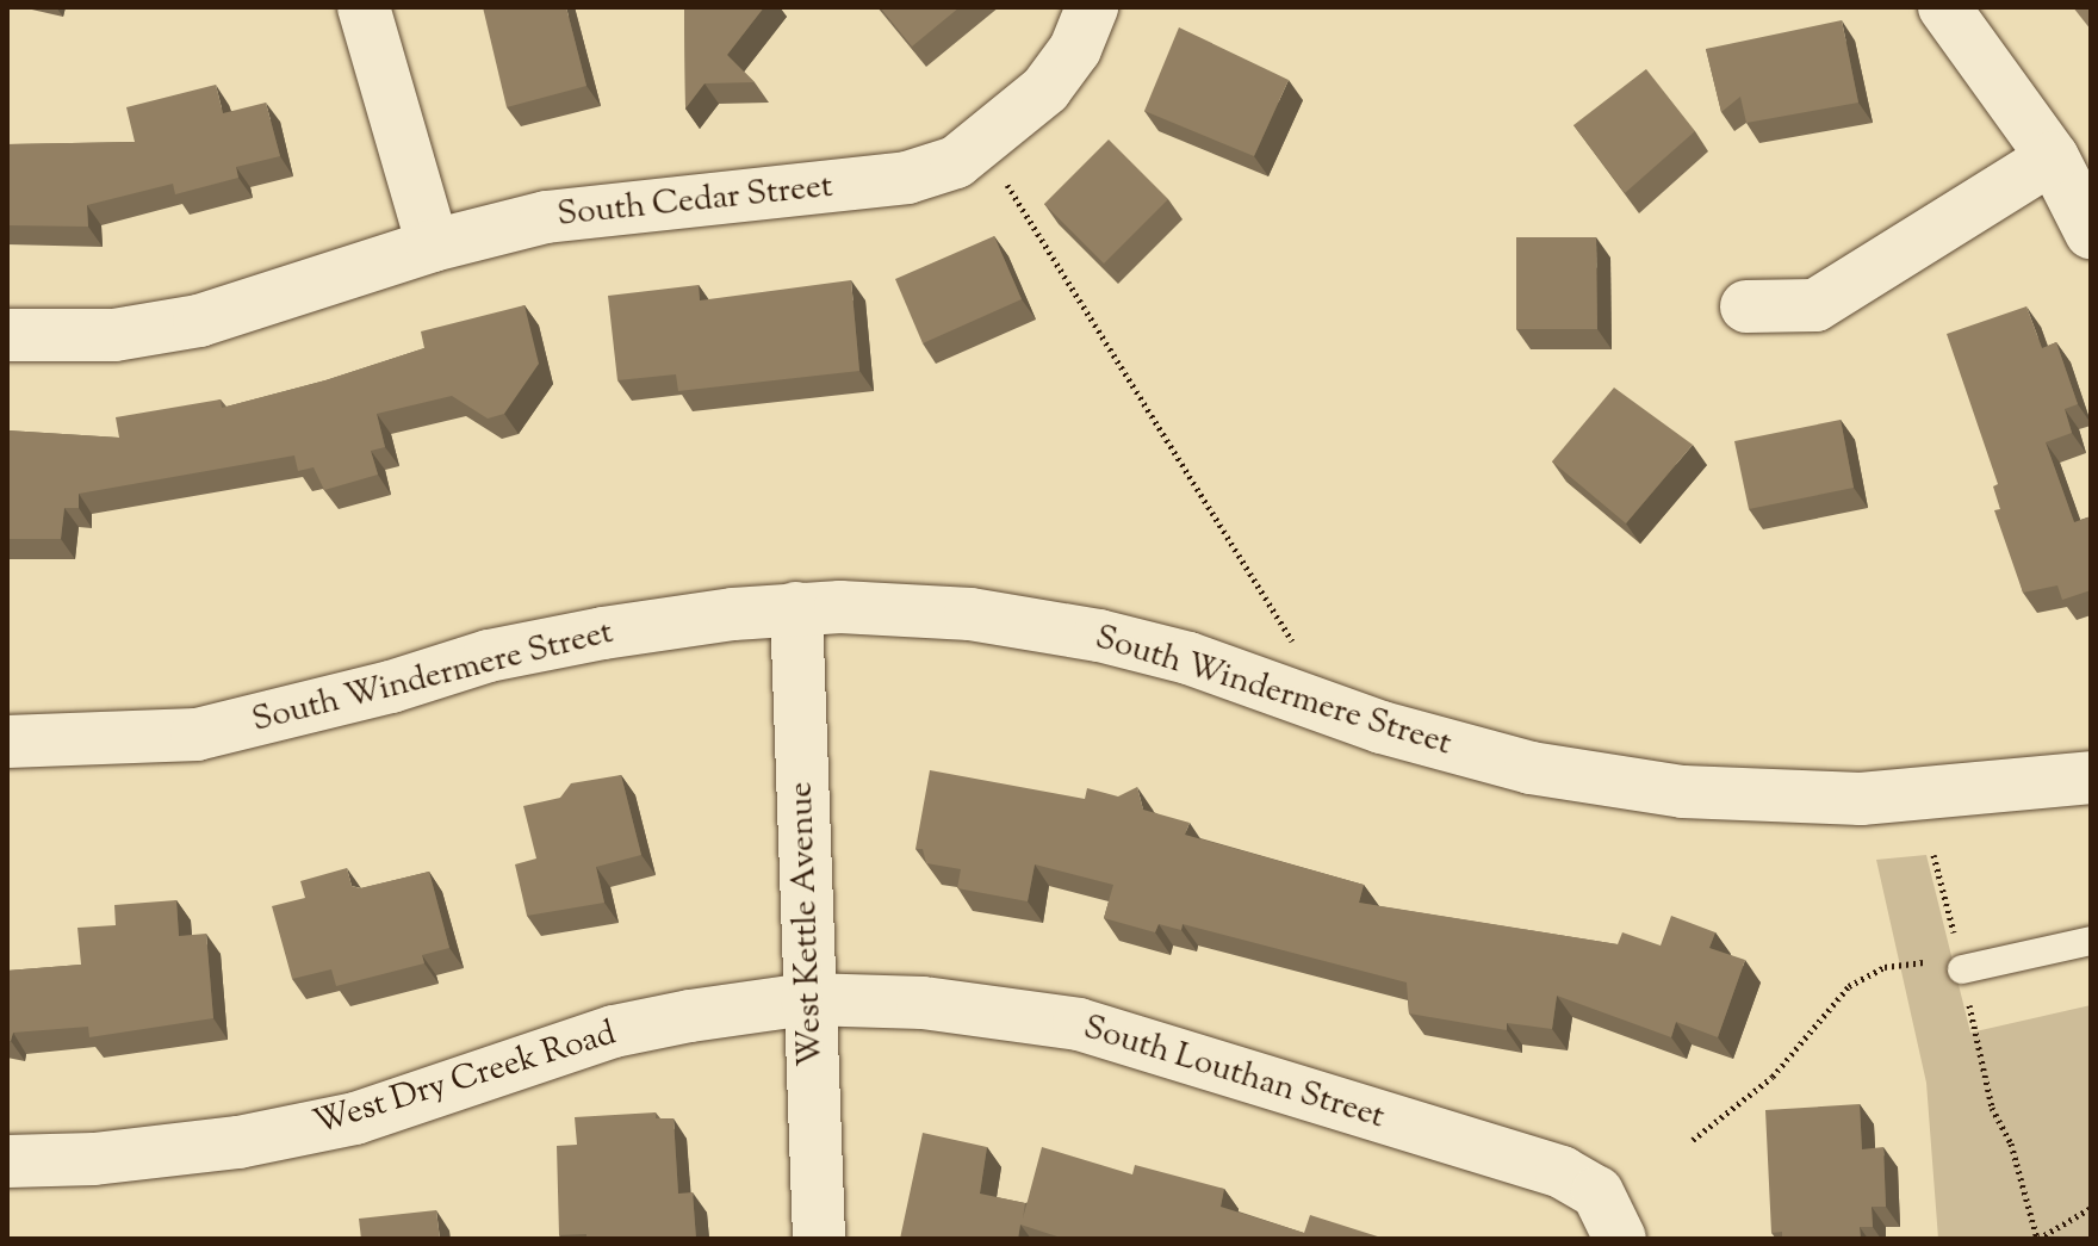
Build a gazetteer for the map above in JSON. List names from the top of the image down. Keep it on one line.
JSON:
{"streets":{"street":["South Cedar Street","South Windermere Street","West Kettle Avenue","South Louthan Street","West Dry Creek Road"]},"crossings":[["South Windermere Street","West Kettle Avenue"],["West Kettle Avenue","South Louthan Street"],["West Kettle Avenue","West Dry Creek Road"],["South Louthan Street","West Dry Creek Road"]]}
